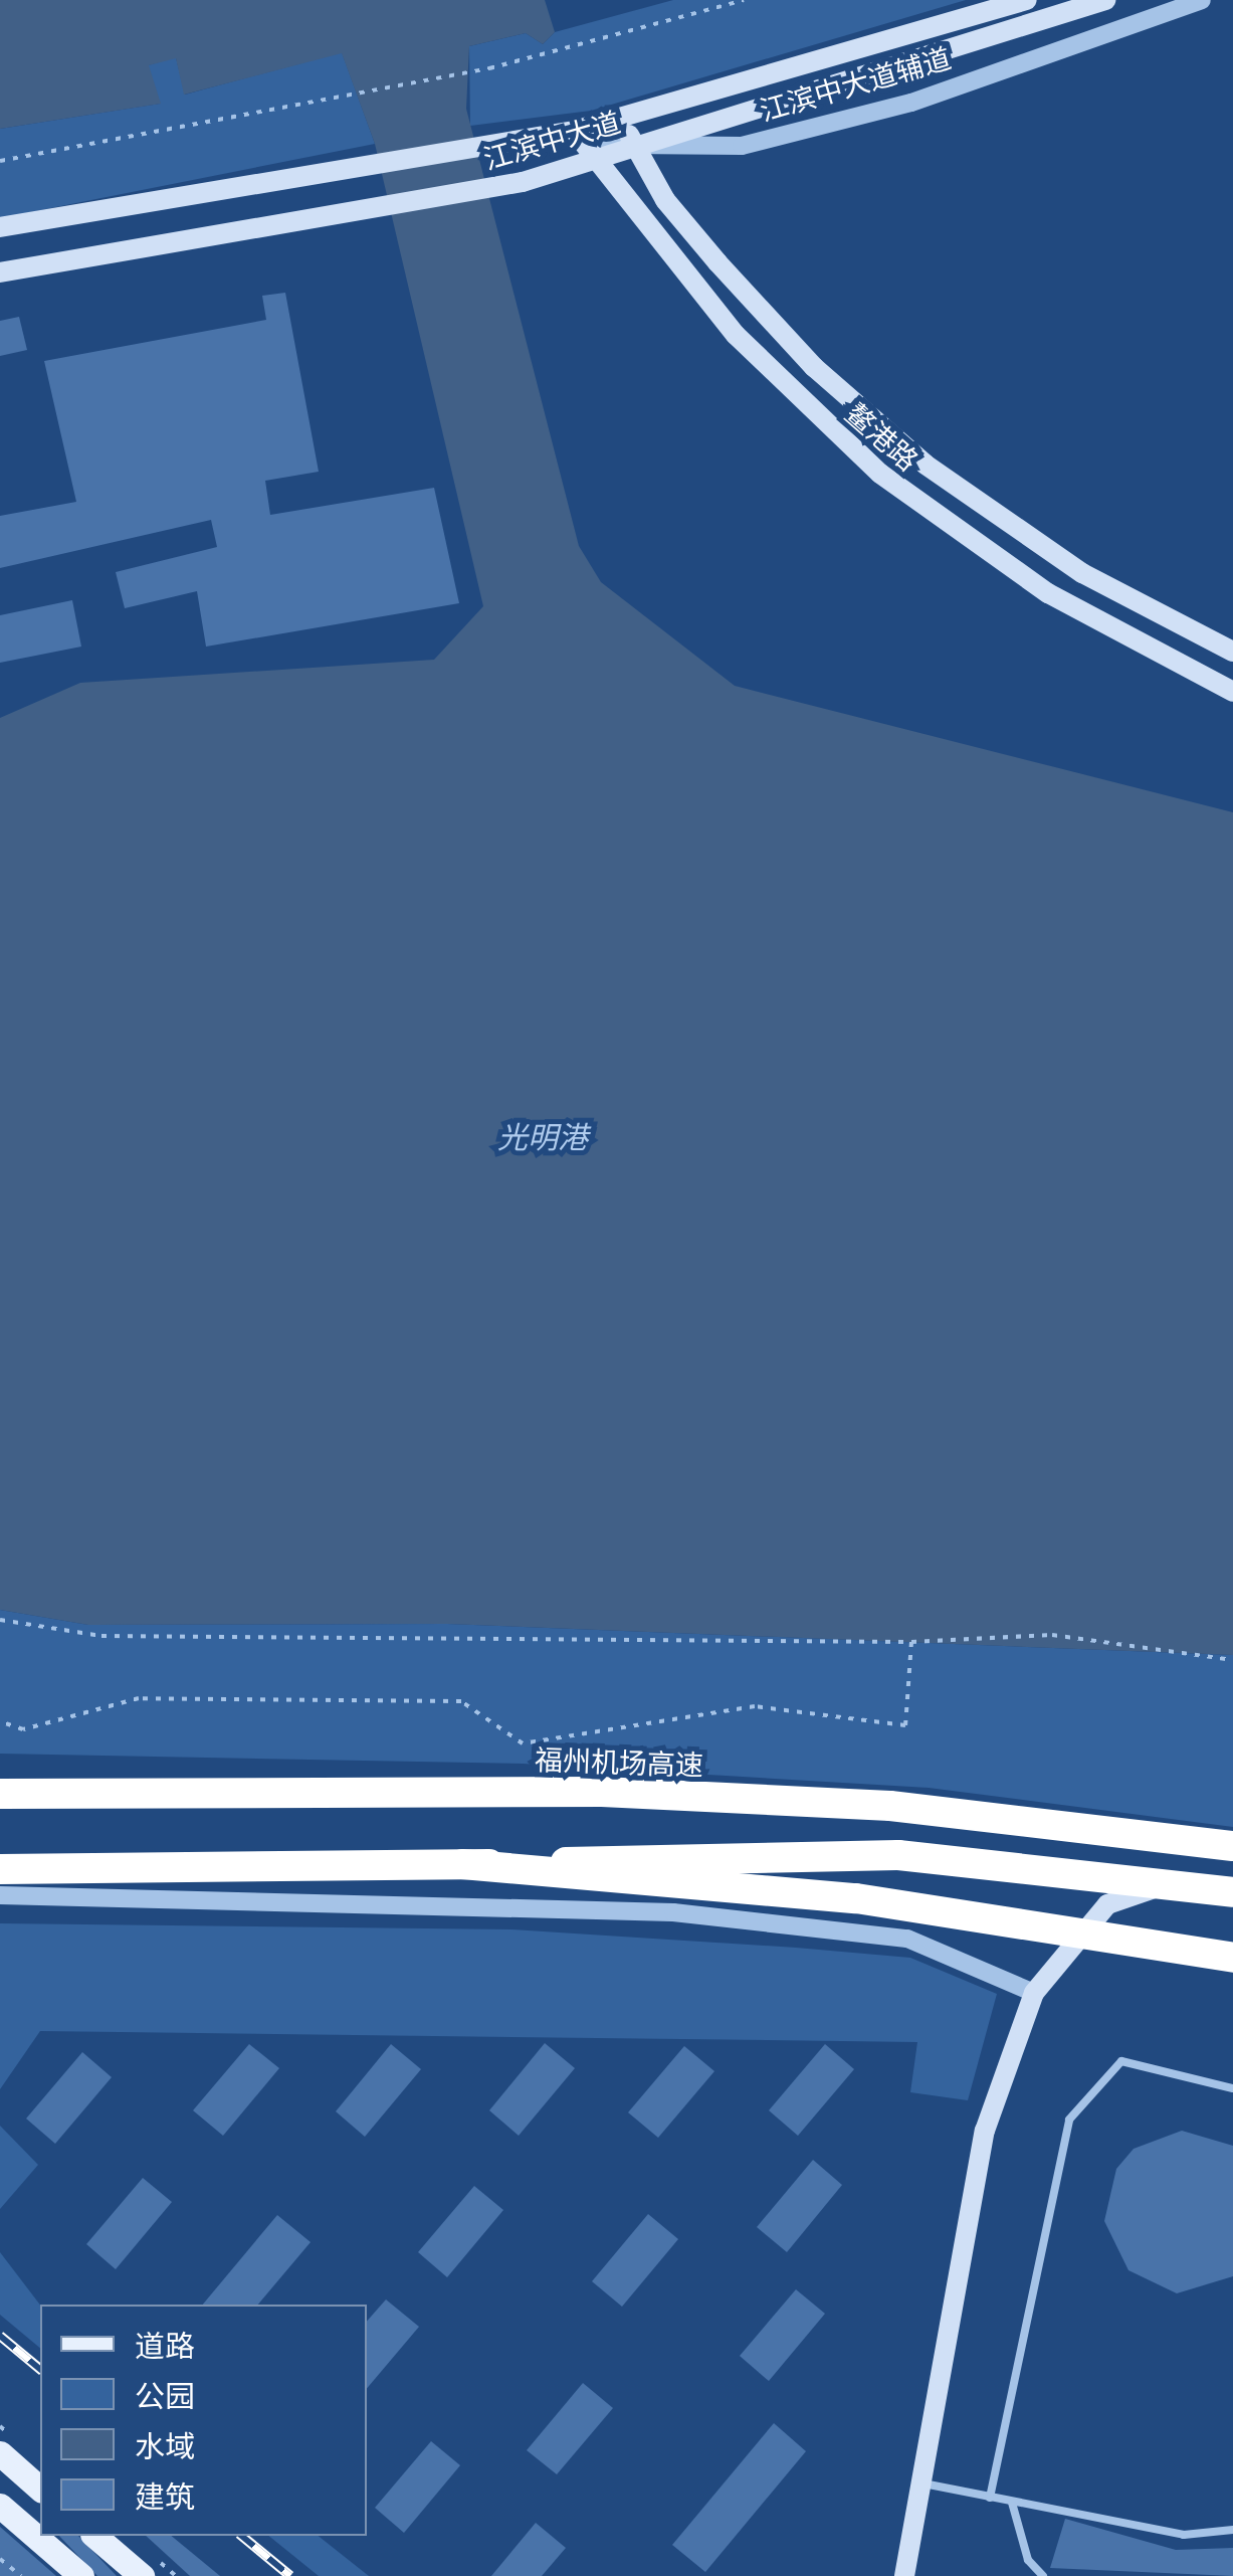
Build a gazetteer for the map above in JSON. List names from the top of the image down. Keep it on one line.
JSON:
{"streets":{"highway":["福州机场高速"],"main road":["江滨中大道","鳌港路"],"street":["江滨中大道辅道"]},"crossings":[["江滨中大道辅道","江滨中大道"],["江滨中大道辅道","鳌港路"],["江滨中大道","鳌港路"]],"water":["光明港"],"legend":["道路","公园","水域","建筑"]}
